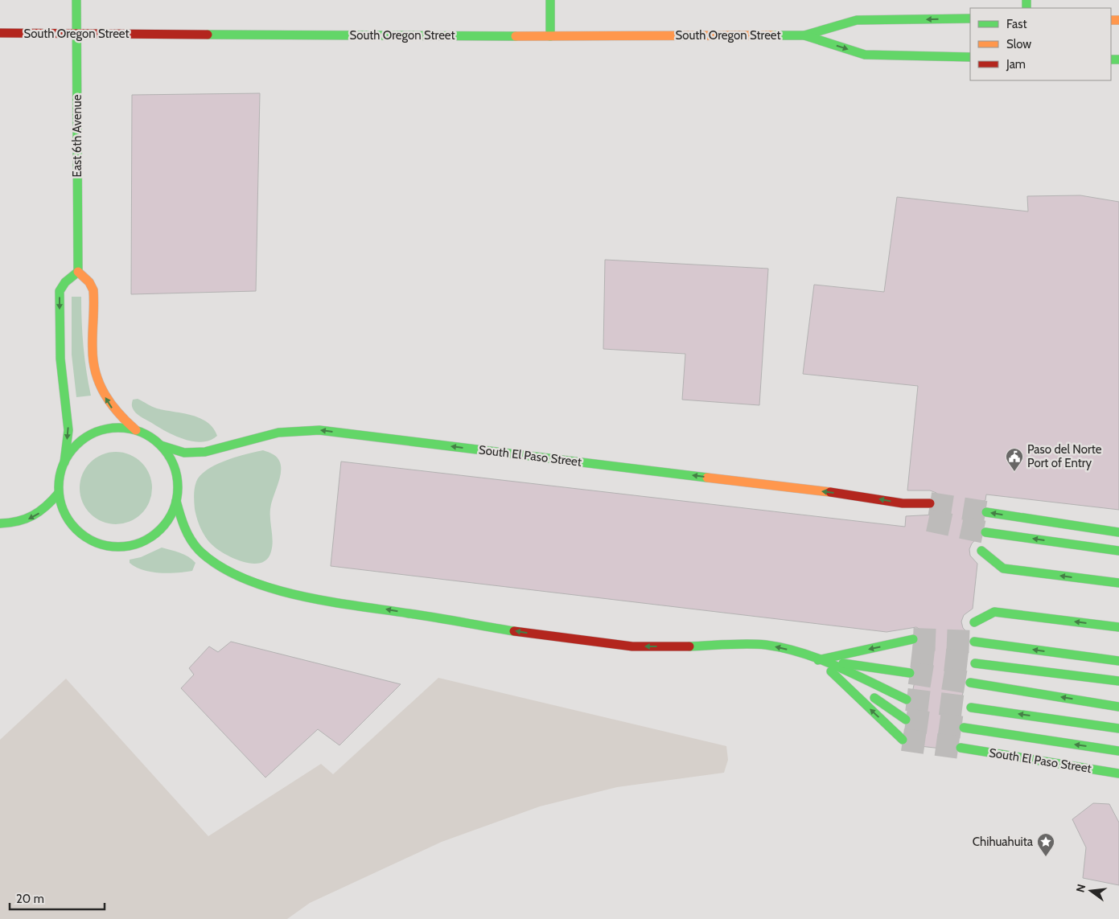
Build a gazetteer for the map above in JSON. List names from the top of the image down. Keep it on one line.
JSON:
{"streets":{"main road":["South Oregon Street","East 6th Avenue","South El Paso Street"]},"crossings":[["South Oregon Street","East 6th Avenue"]],"places":{"public building":["Paso del Norte Port of Entry"],"place":["Chihuahuita"]},"legend":["Fast","Slow","Jam"],"scale_bar":"20 m","north":"left"}
